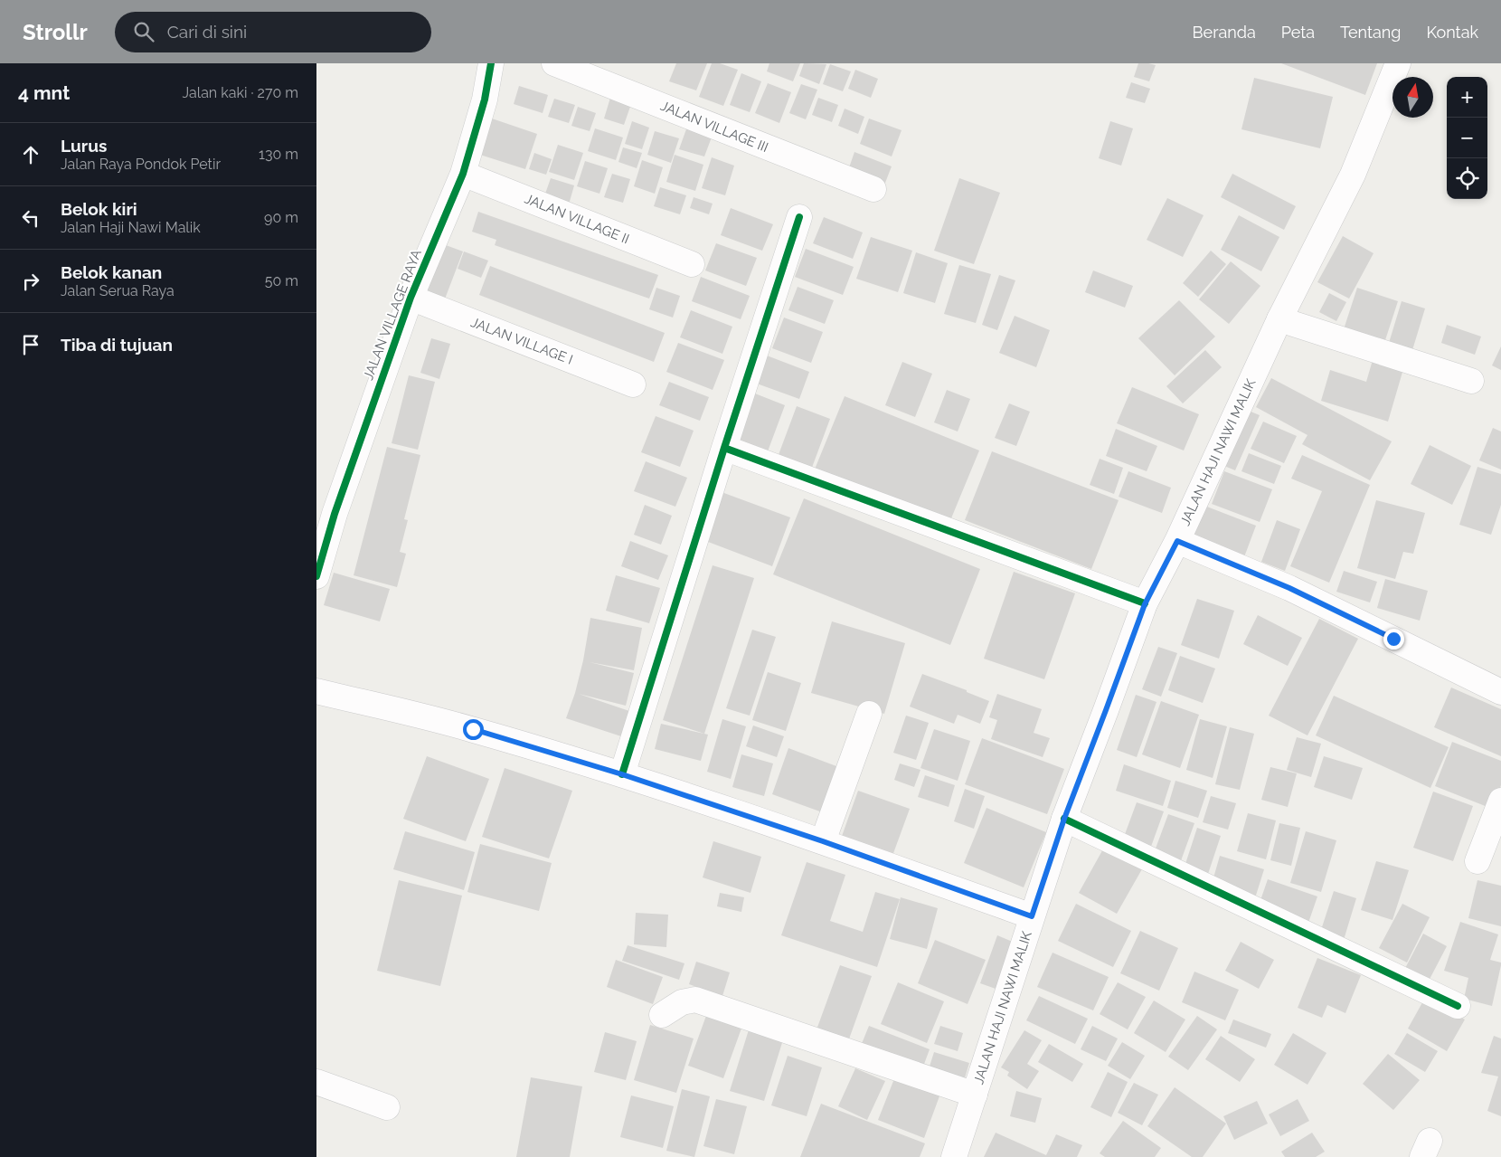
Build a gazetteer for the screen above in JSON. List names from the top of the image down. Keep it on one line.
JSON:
{"streets":{"street":["JALAN VILLAGE III","JALAN VILLAGE II","JALAN VILLAGE RAYA","JALAN VILLAGE I","JALAN HAJI NAWI MALIK"]},"crossings":[["JALAN VILLAGE II","JALAN VILLAGE RAYA"],["JALAN VILLAGE RAYA","JALAN VILLAGE I"]],"north":"top","page":{"header":"Strollr","search":"Cari di sini","nav":["Beranda","Peta","Tentang","Kontak"],"heading":["4 mnt","Jalan kaki · 270 m"],"map_buttons":["+","−"],"list":[["Lurus","Jalan Raya Pondok Petir","130 m"],["Belok kiri","Jalan Haji Nawi Malik","90 m"],["Belok kanan","Jalan Serua Raya","50 m"],"Tiba di tujuan"]}}
